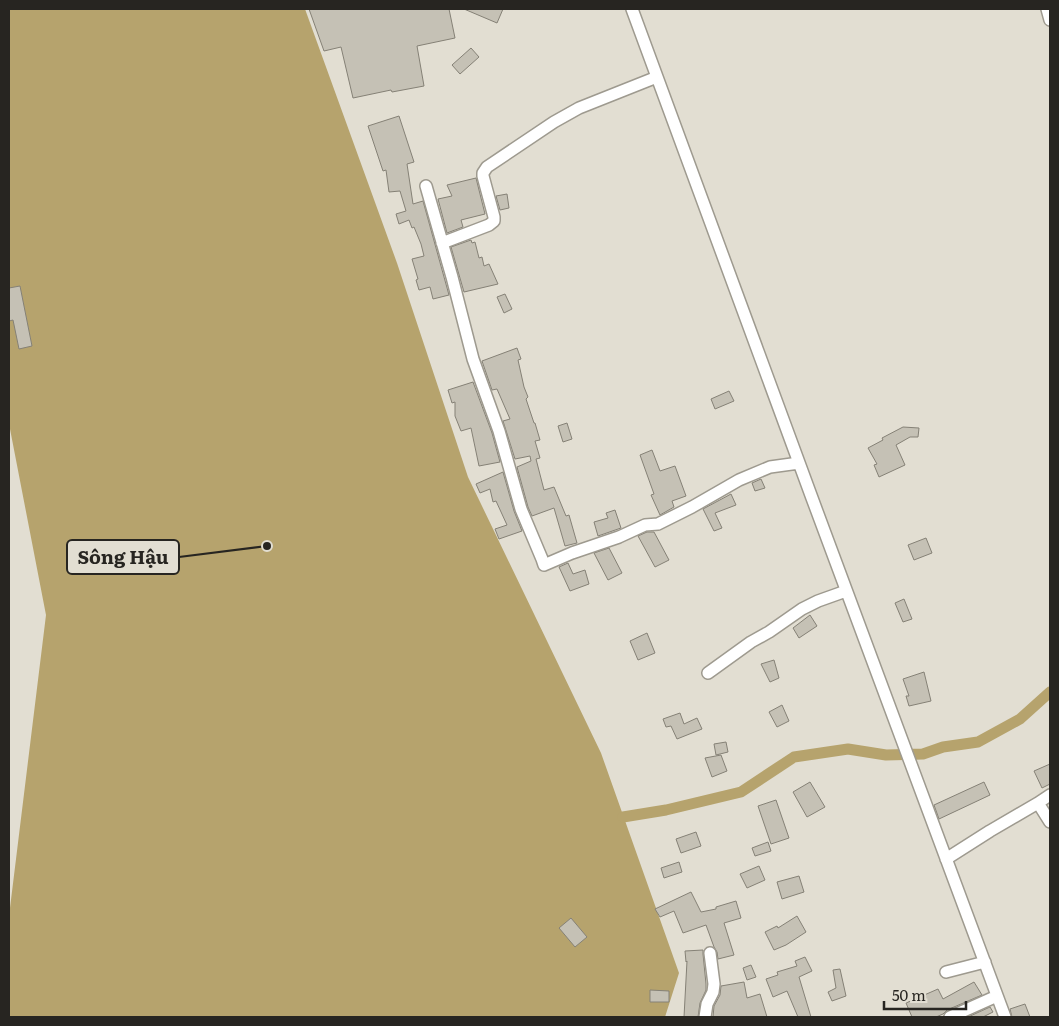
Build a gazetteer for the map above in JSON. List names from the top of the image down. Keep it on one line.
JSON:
{"places":["Sông Hậu"],"scale_bar":"50 m"}
